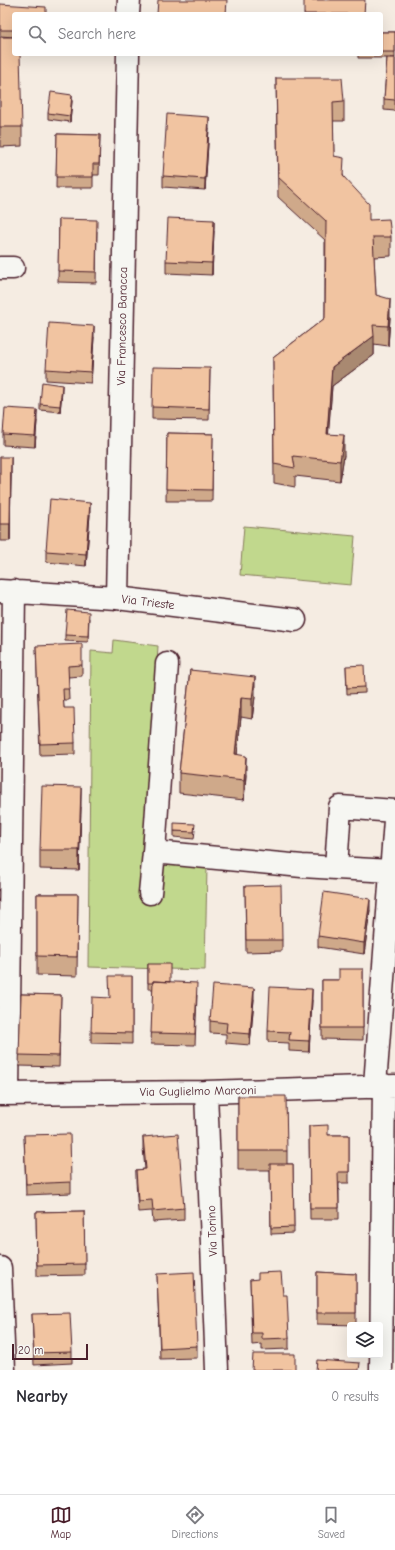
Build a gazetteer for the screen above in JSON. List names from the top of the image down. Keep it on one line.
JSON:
{"streets":{"street":["Via Francesco Baracca","Via Trieste","Via Guglielmo Marconi","Via Torino"]},"crossings":[["Via Francesco Baracca","Via Trieste"],["Via Guglielmo Marconi","Via Torino"]],"scale_bar":"20 m","page":{"search":"Search here","scale":"20 m","heading":["Nearby","0 results"],"nav":["Map","Directions","Saved"]}}
